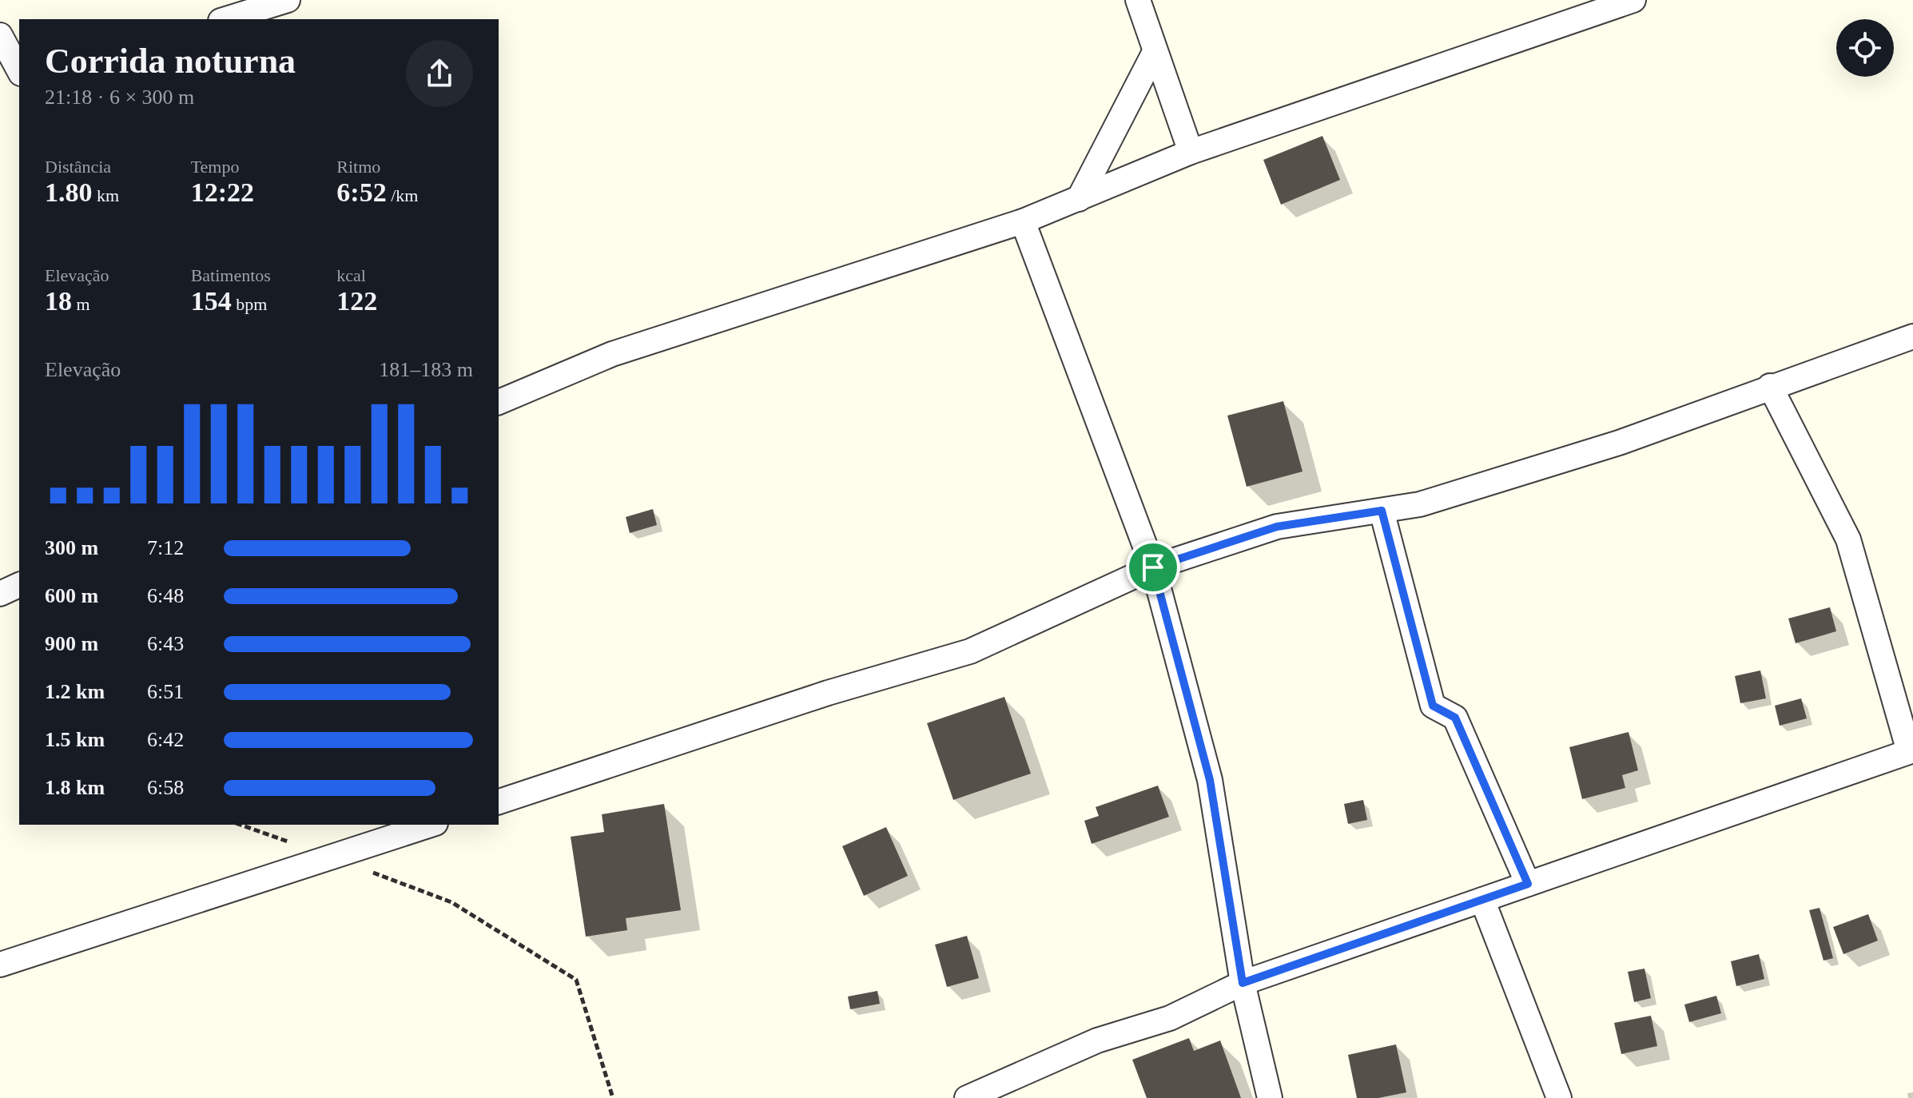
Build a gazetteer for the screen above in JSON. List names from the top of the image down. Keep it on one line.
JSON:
{"page":{"heading":["Corrida noturna","21:18 · 6 × 300 m"],"stats":[["Distância","1.80 km"],["Tempo","12:22"],["Ritmo","6:52 /km"],["Elevação","18 m"],["Batimentos","154 bpm"],["kcal","122"]],"chart":["Elevação","181–183 m"],"list":[{"name":"300 m","note":"7:12"},{"name":"600 m","note":"6:48"},{"name":"900 m","note":"6:43"},{"name":"1.2 km","note":"6:51"},{"name":"1.5 km","note":"6:42"},{"name":"1.8 km","note":"6:58"}]}}
